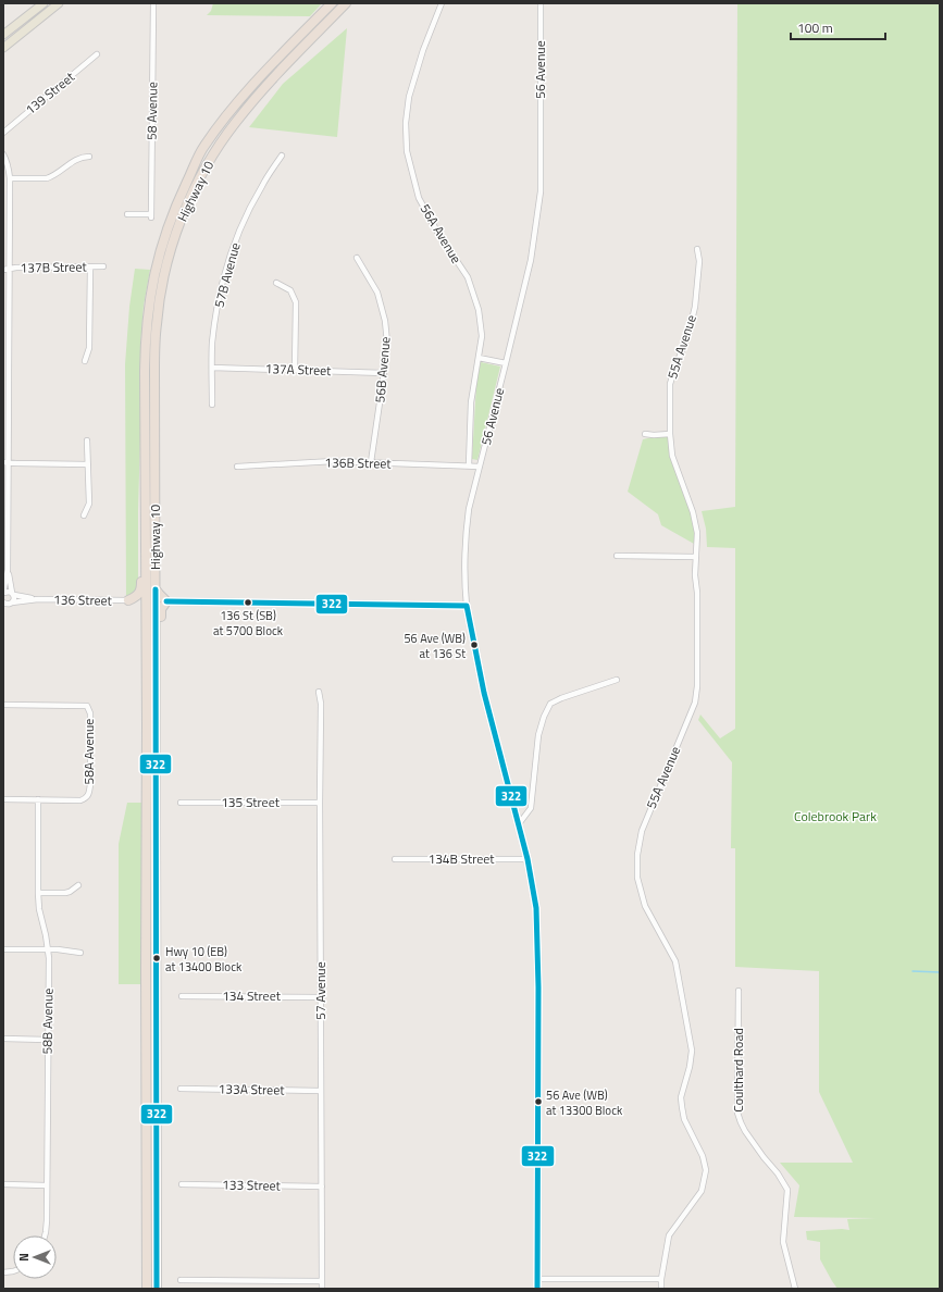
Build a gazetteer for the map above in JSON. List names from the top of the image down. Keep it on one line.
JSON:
{"streets":{"highway":["Highway 10"],"street":["56 Avenue","139 Street","58 Avenue","56A Avenue","137B Street","57B Avenue","55A Avenue","137A Street","56B Avenue","136B Street","136 Street","58A Avenue","135 Street","134B Street","57 Avenue","134 Street","58B Avenue","Coulthard Road","133A Street","133 Street"]},"crossings":[["56 Avenue","136B Street"],["56 Avenue","134B Street"],["56A Avenue","136B Street"],["57B Avenue","137A Street"],["137A Street","56B Avenue"],["56B Avenue","136B Street"],["58A Avenue","58B Avenue"],["135 Street","57 Avenue"],["57 Avenue","134 Street"],["57 Avenue","133A Street"],["57 Avenue","133 Street"]],"parks":["Colebrook Park"],"places":["136 St (SB) at 5700 Block","56 Ave (WB) at 136 St","Hwy 10 (EB) at 13400 Block","56 Ave (WB) at 13300 Block"],"lines":["transit line 322"],"scale_bar":"100 m","north":"left"}
